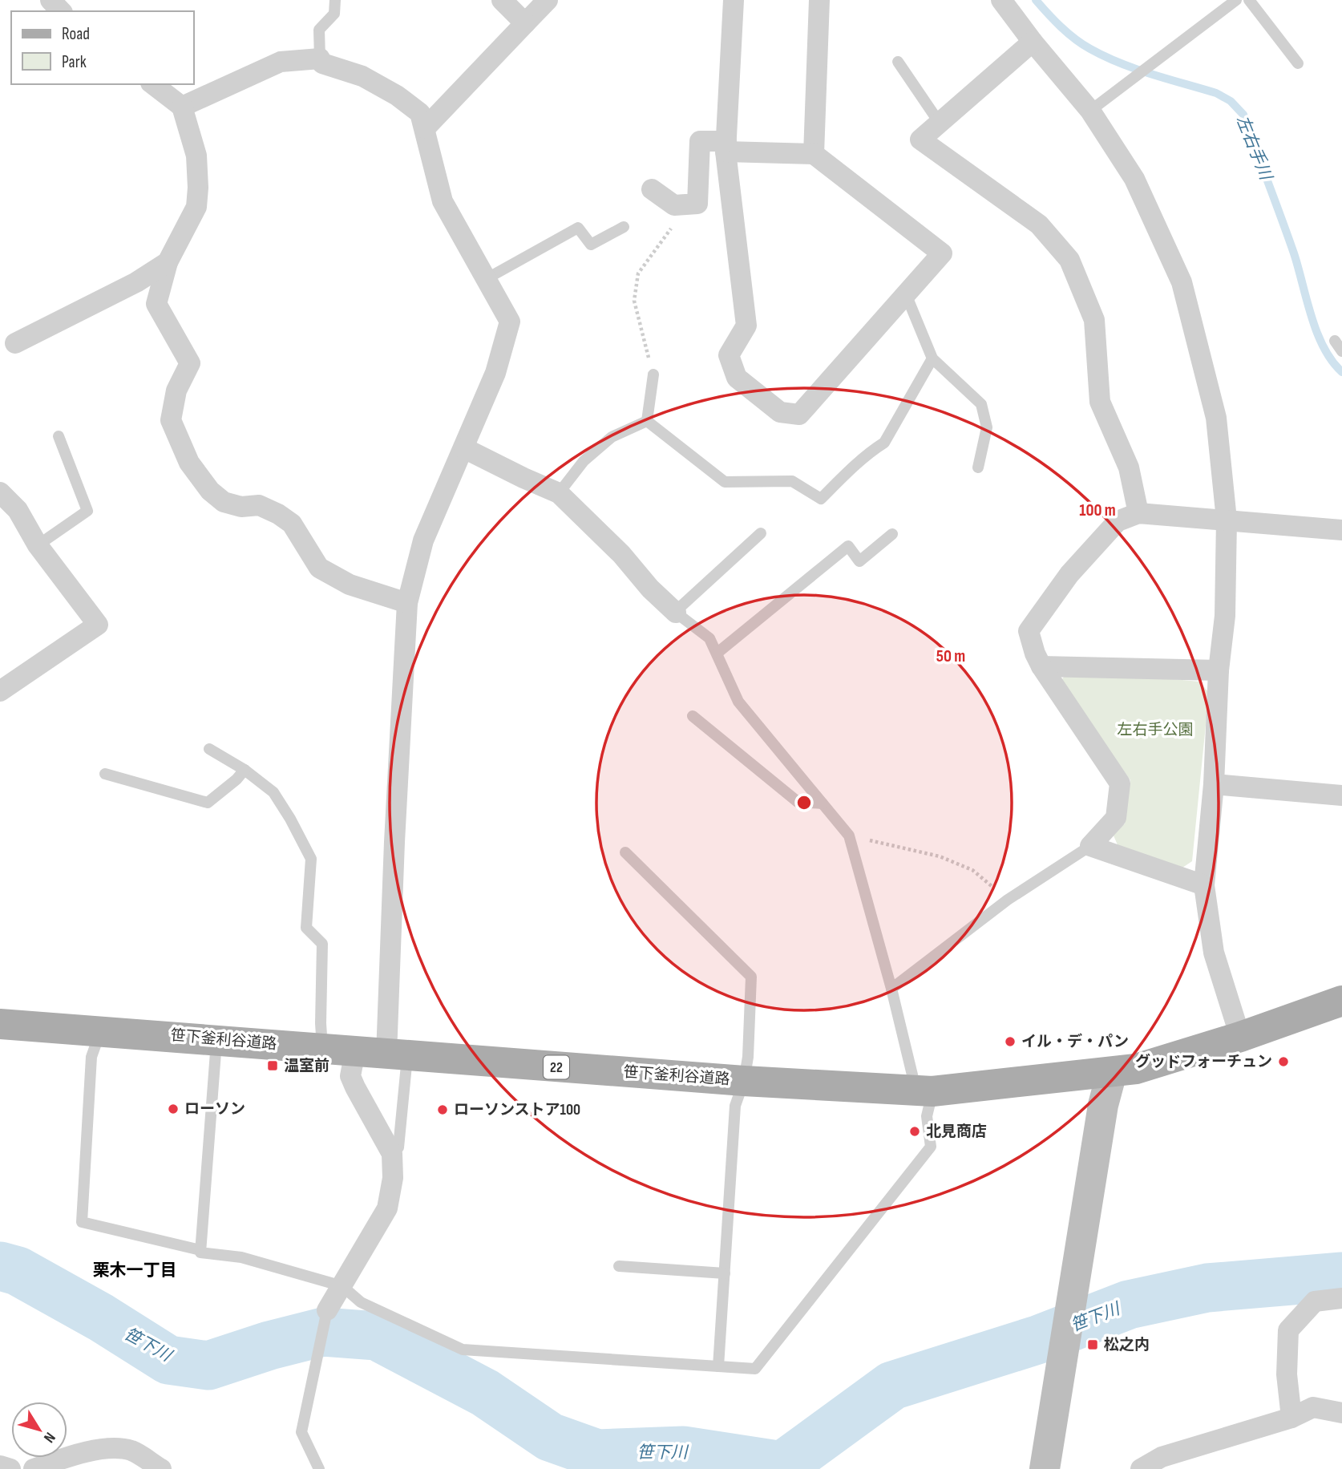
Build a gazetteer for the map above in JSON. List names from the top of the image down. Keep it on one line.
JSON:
{"streets":{"main road":["笹下釜利谷道路","22"]},"districts":["栗木一丁目"],"water":["左右手川","笹下川"],"parks":["左右手公園"],"places":{"other":["イル・デ・パン","グッドフォーチュン","ローソン","ローソンストア100","北見商店"],"transit":["温室前","松之内"]},"legend":["Road","Park"],"north":"bottom right","rings":["100 m","50 m"]}
